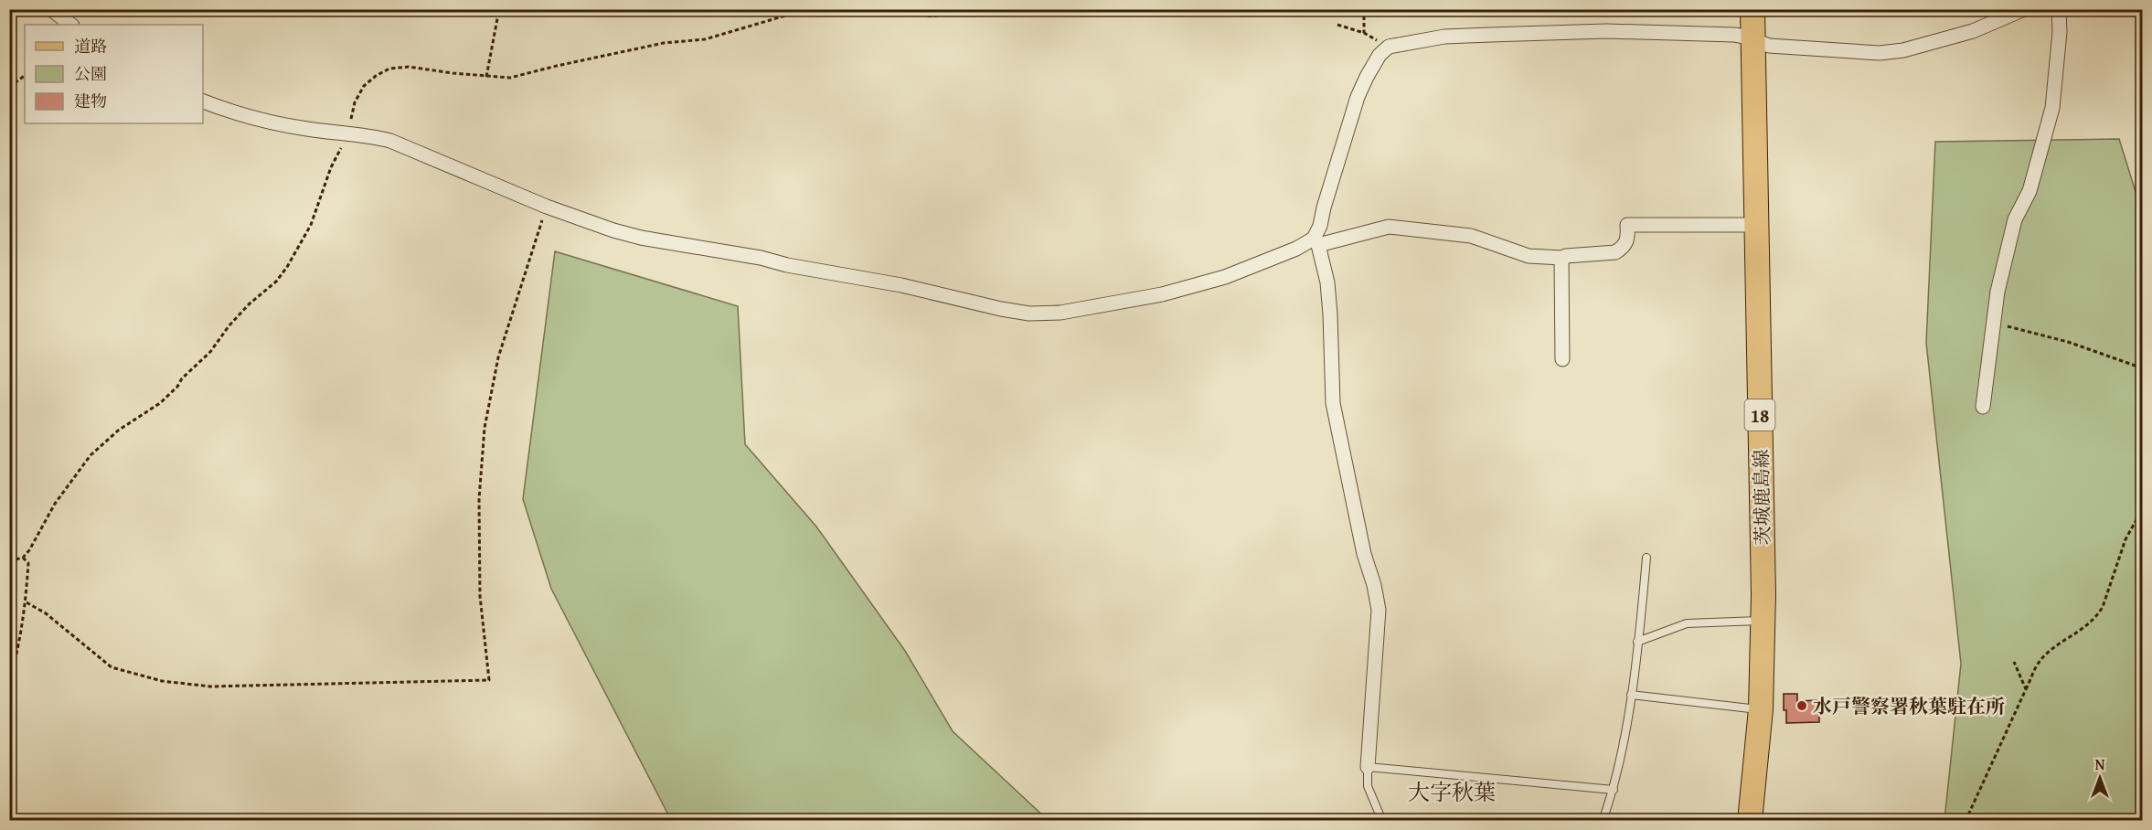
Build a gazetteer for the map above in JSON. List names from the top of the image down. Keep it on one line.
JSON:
{"streets":{"main road":["18","茨城鹿島線"]},"districts":["大字秋葉"],"places":["水戸警察署秋葉駐在所"],"legend":["道路","公園","建物"],"north":"top"}
